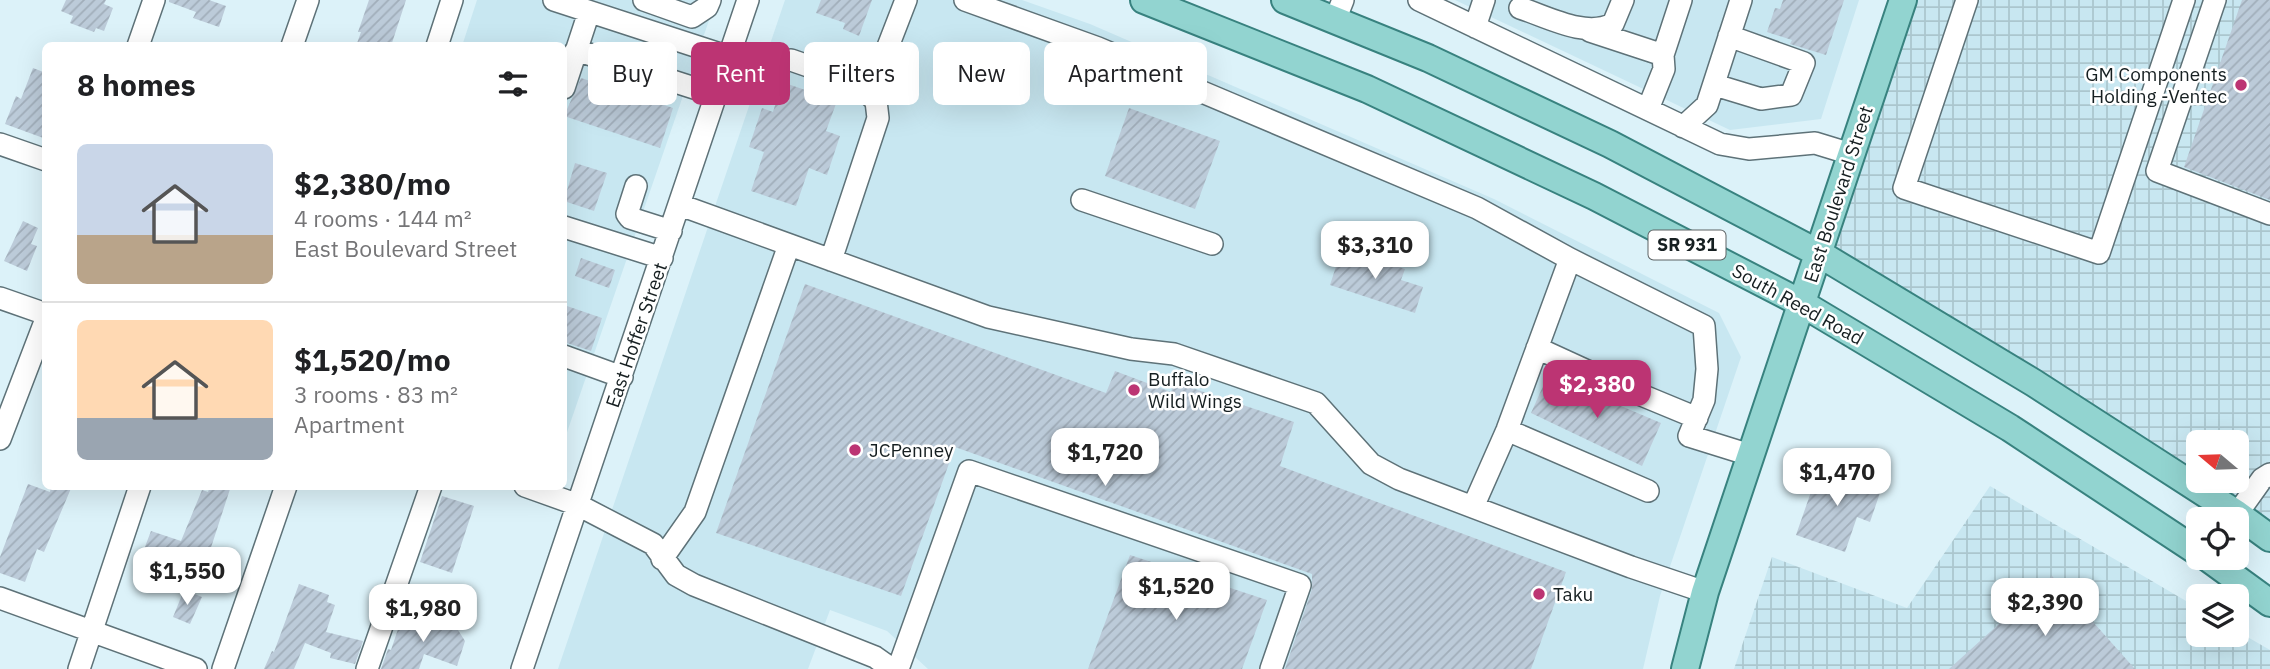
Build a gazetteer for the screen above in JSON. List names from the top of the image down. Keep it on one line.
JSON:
{"streets":{"main road":["East Boulevard Street","SR 931","South Reed Road"],"street":["East Hoffer Street"]},"crossings":[["East Boulevard Street","SR 931"],["East Boulevard Street","South Reed Road"]],"places":["GM Components Holding -Ventec","Buffalo Wild Wings","JCPenney","Taku"],"north":"left","page":{"chip":["Buy","Rent","Filters","New","Apartment"],"heading":"8 homes","list":[{"name":"$2,380/mo","note":"4 rooms · 144 m² · East Boulevard Street"},{"name":"$1,520/mo","note":"3 rooms · 83 m² · Apartment"}],"price":["$3,310","$2,380","$1,720","$1,470","$1,550","$1,520","$2,390","$1,980"]}}
